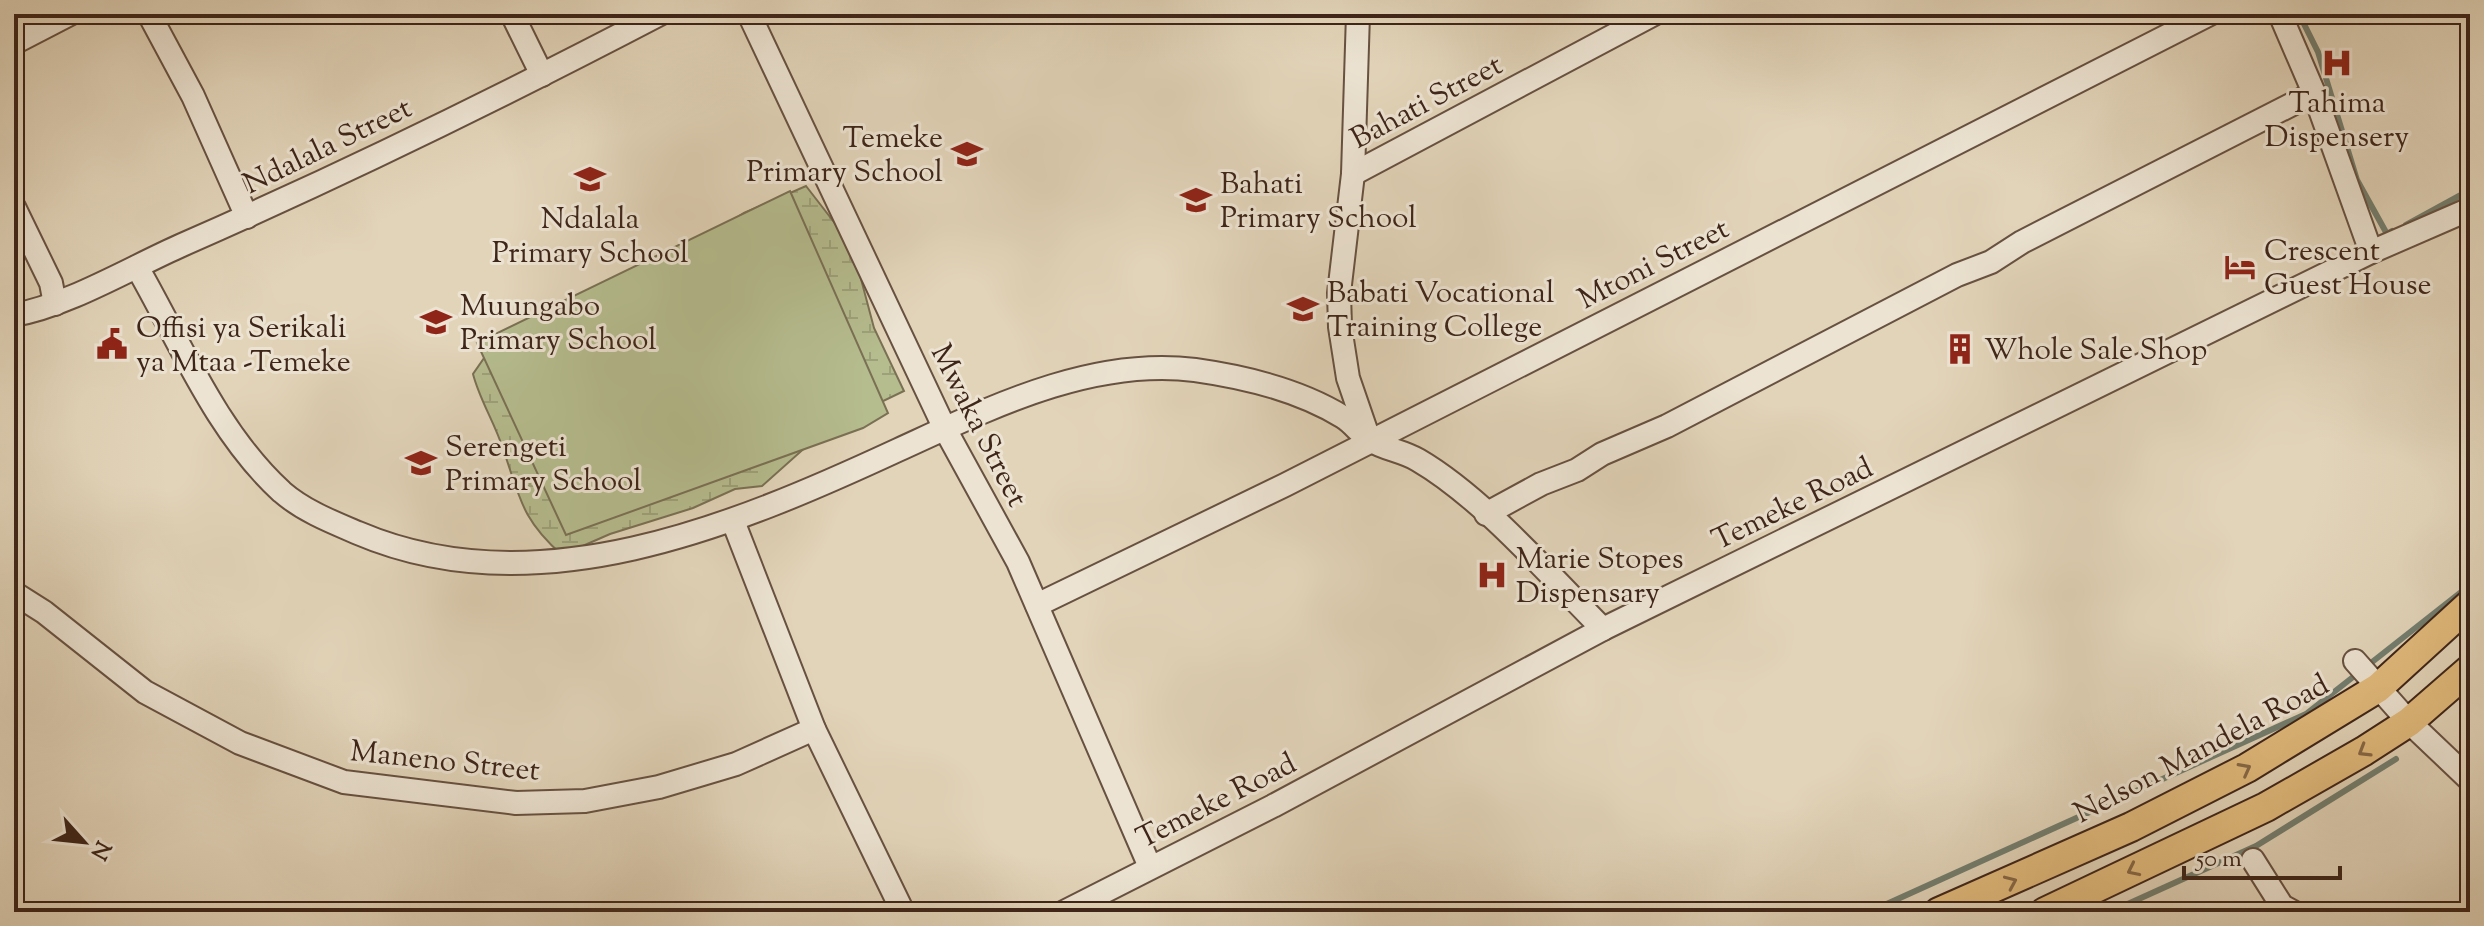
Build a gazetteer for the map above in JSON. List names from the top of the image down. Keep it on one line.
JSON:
{"streets":{"main road":["Nelson Mandela Road"],"street":["Bahati Street","Ndalala Street","Mtoni Street","Mwaka Street","Temeke Road","Maneno Street"]},"crossings":[["Mtoni Street","Mwaka Street"],["Mwaka Street","Temeke Road"]],"places":{"hospital":["Tahima Dispensery","Marie Stopes Dispensary"],"school or university":["Temeke Primary School","Ndalala Primary School","Bahati Primary School","Babati Vocational Training College","Muungabo Primary School","Serengeti Primary School"],"hotel":["Crescent Guest House"],"public building":["Offisi ya Serikali ya Mtaa -Temeke"],"building":["Whole Sale Shop"]},"scale_bar":"50 m","north":"bottom right"}
